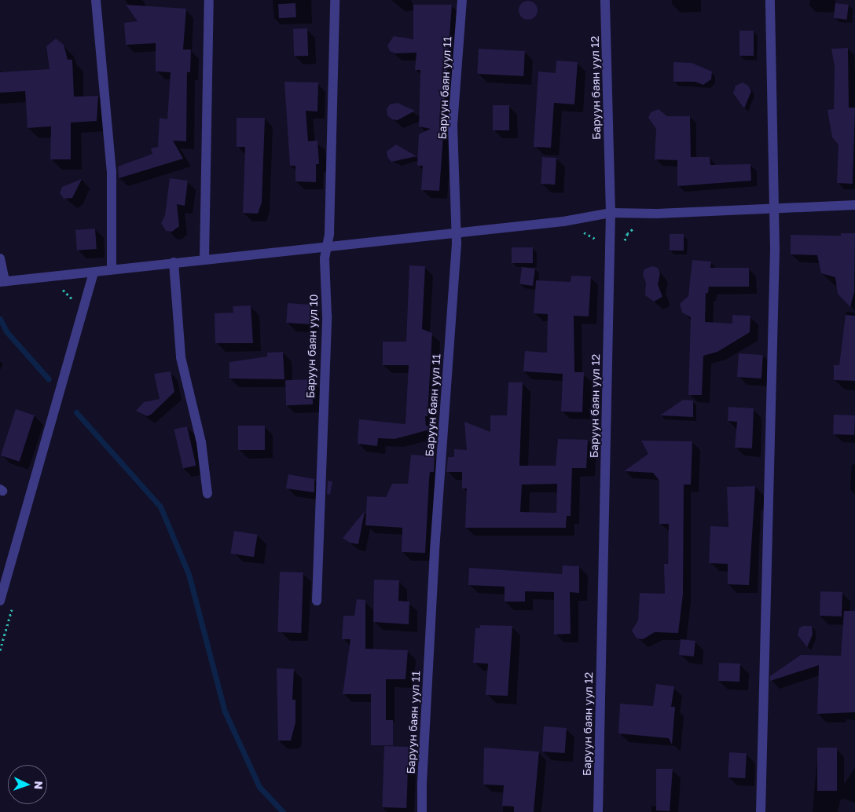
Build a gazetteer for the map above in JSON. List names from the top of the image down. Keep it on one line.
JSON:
{"streets":{"street":["Баруун баян уул 11","Баруун баян уул 12","Баруун баян уул 10"]},"north":"right"}
